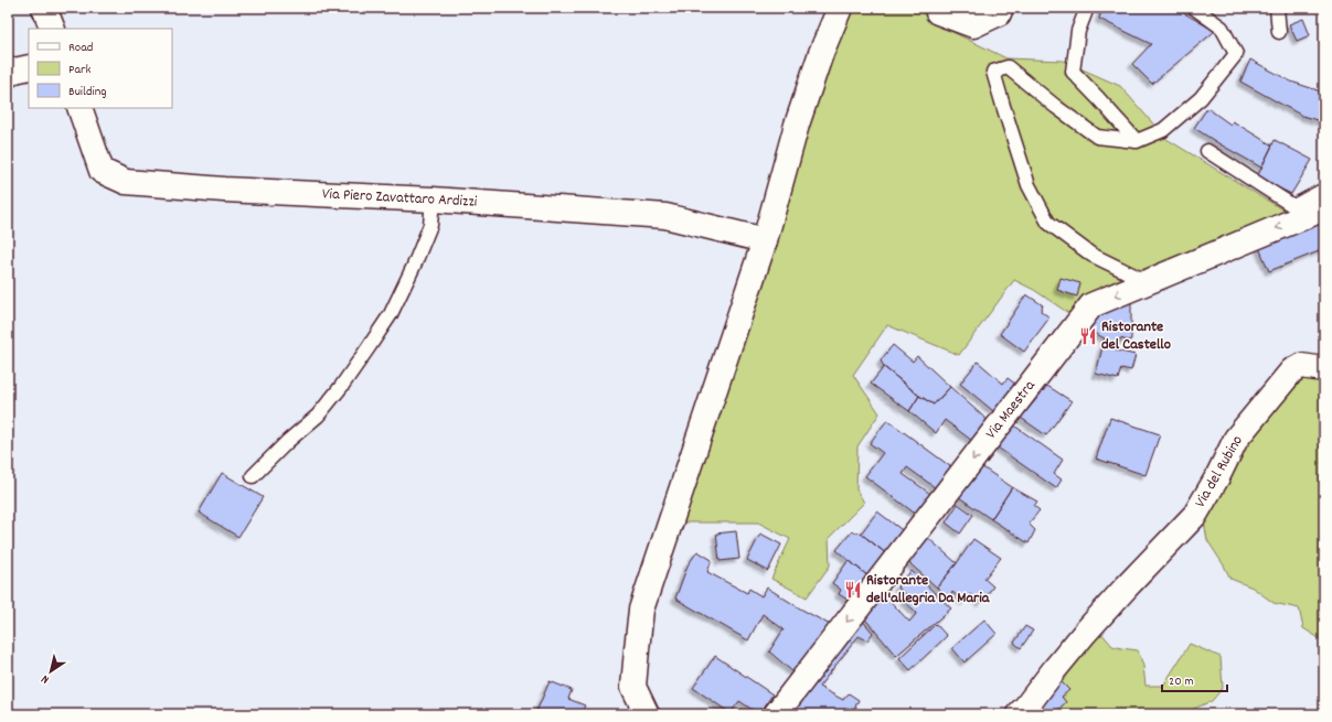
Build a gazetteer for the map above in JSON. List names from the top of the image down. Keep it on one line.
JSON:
{"streets":{"street":["Via Piero Zavattaro Ardizzi","Via Maestra","Via del Rubino"]},"one_way":["Via Maestra"],"places":{"restaurant":["Ristorante del Castello","Ristorante dell'allegria Da Maria"]},"legend":["Road","Park","Building"],"scale_bar":"20 m","north":"bottom left"}
